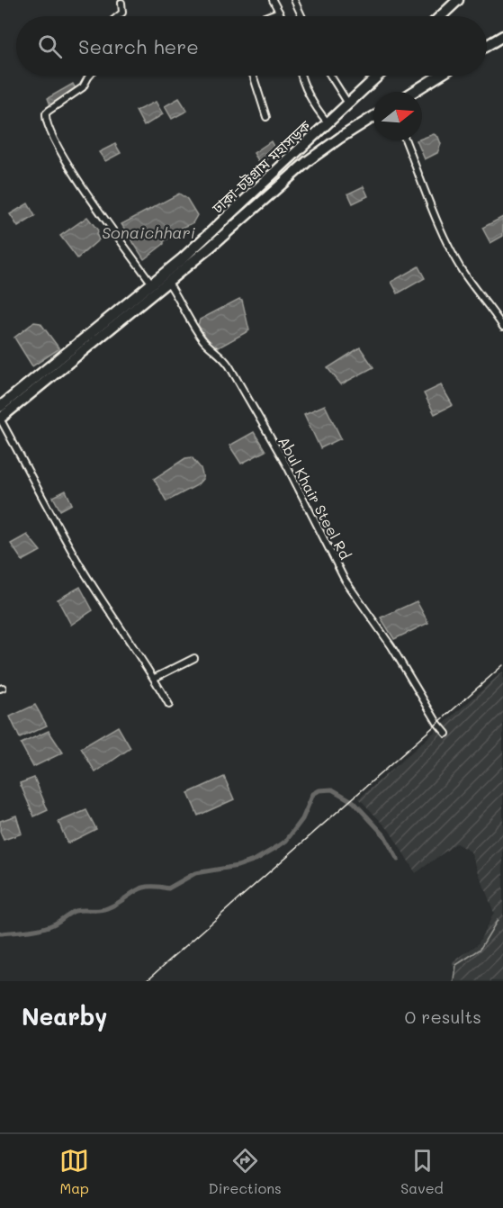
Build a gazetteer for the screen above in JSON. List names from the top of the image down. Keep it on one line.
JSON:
{"streets":{"highway":["ঢাকা-চট্টগ্রাম মহাসড়ক"],"street":["Abul Khair Steel Rd"]},"crossings":[["ঢাকা-চট্টগ্রাম মহাসড়ক","Abul Khair Steel Rd"]],"water":["Sonaichhari"],"north":"right","page":{"search":"Search here","heading":["Nearby","0 results"],"nav":["Map","Directions","Saved"]}}
